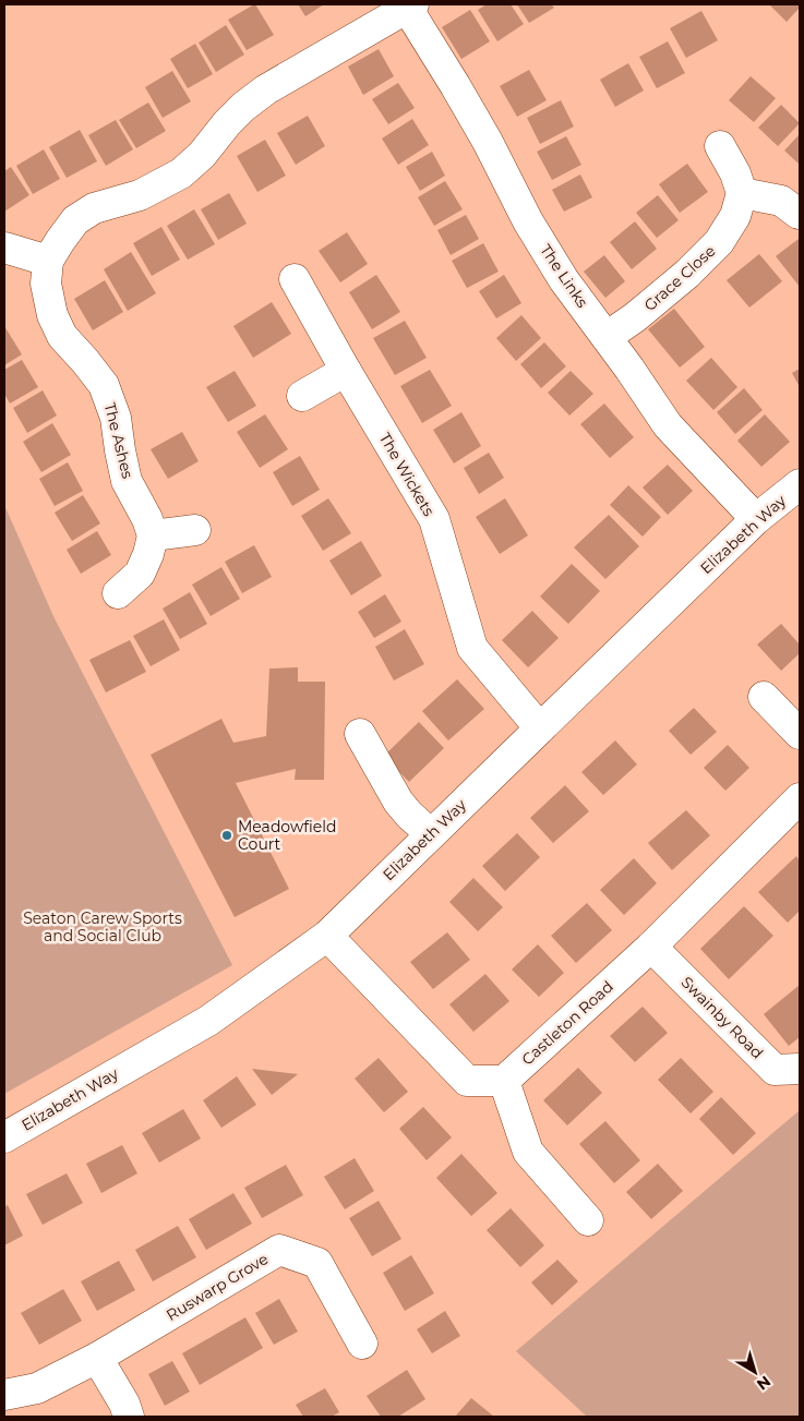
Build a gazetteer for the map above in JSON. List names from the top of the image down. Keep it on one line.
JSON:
{"streets":{"street":["The Links","Grace Close","The Ashes","The Wickets","Elizabeth Way","Swainby Road","Castleton Road","Ruswarp Grove"]},"crossings":[["The Links","Grace Close"],["The Links","The Ashes"],["The Links","Elizabeth Way"],["The Wickets","Elizabeth Way"],["Swainby Road","Castleton Road"]],"parks":["Seaton Carew Sports and Social Club"],"places":["Meadowfield Court"],"north":"bottom right"}
